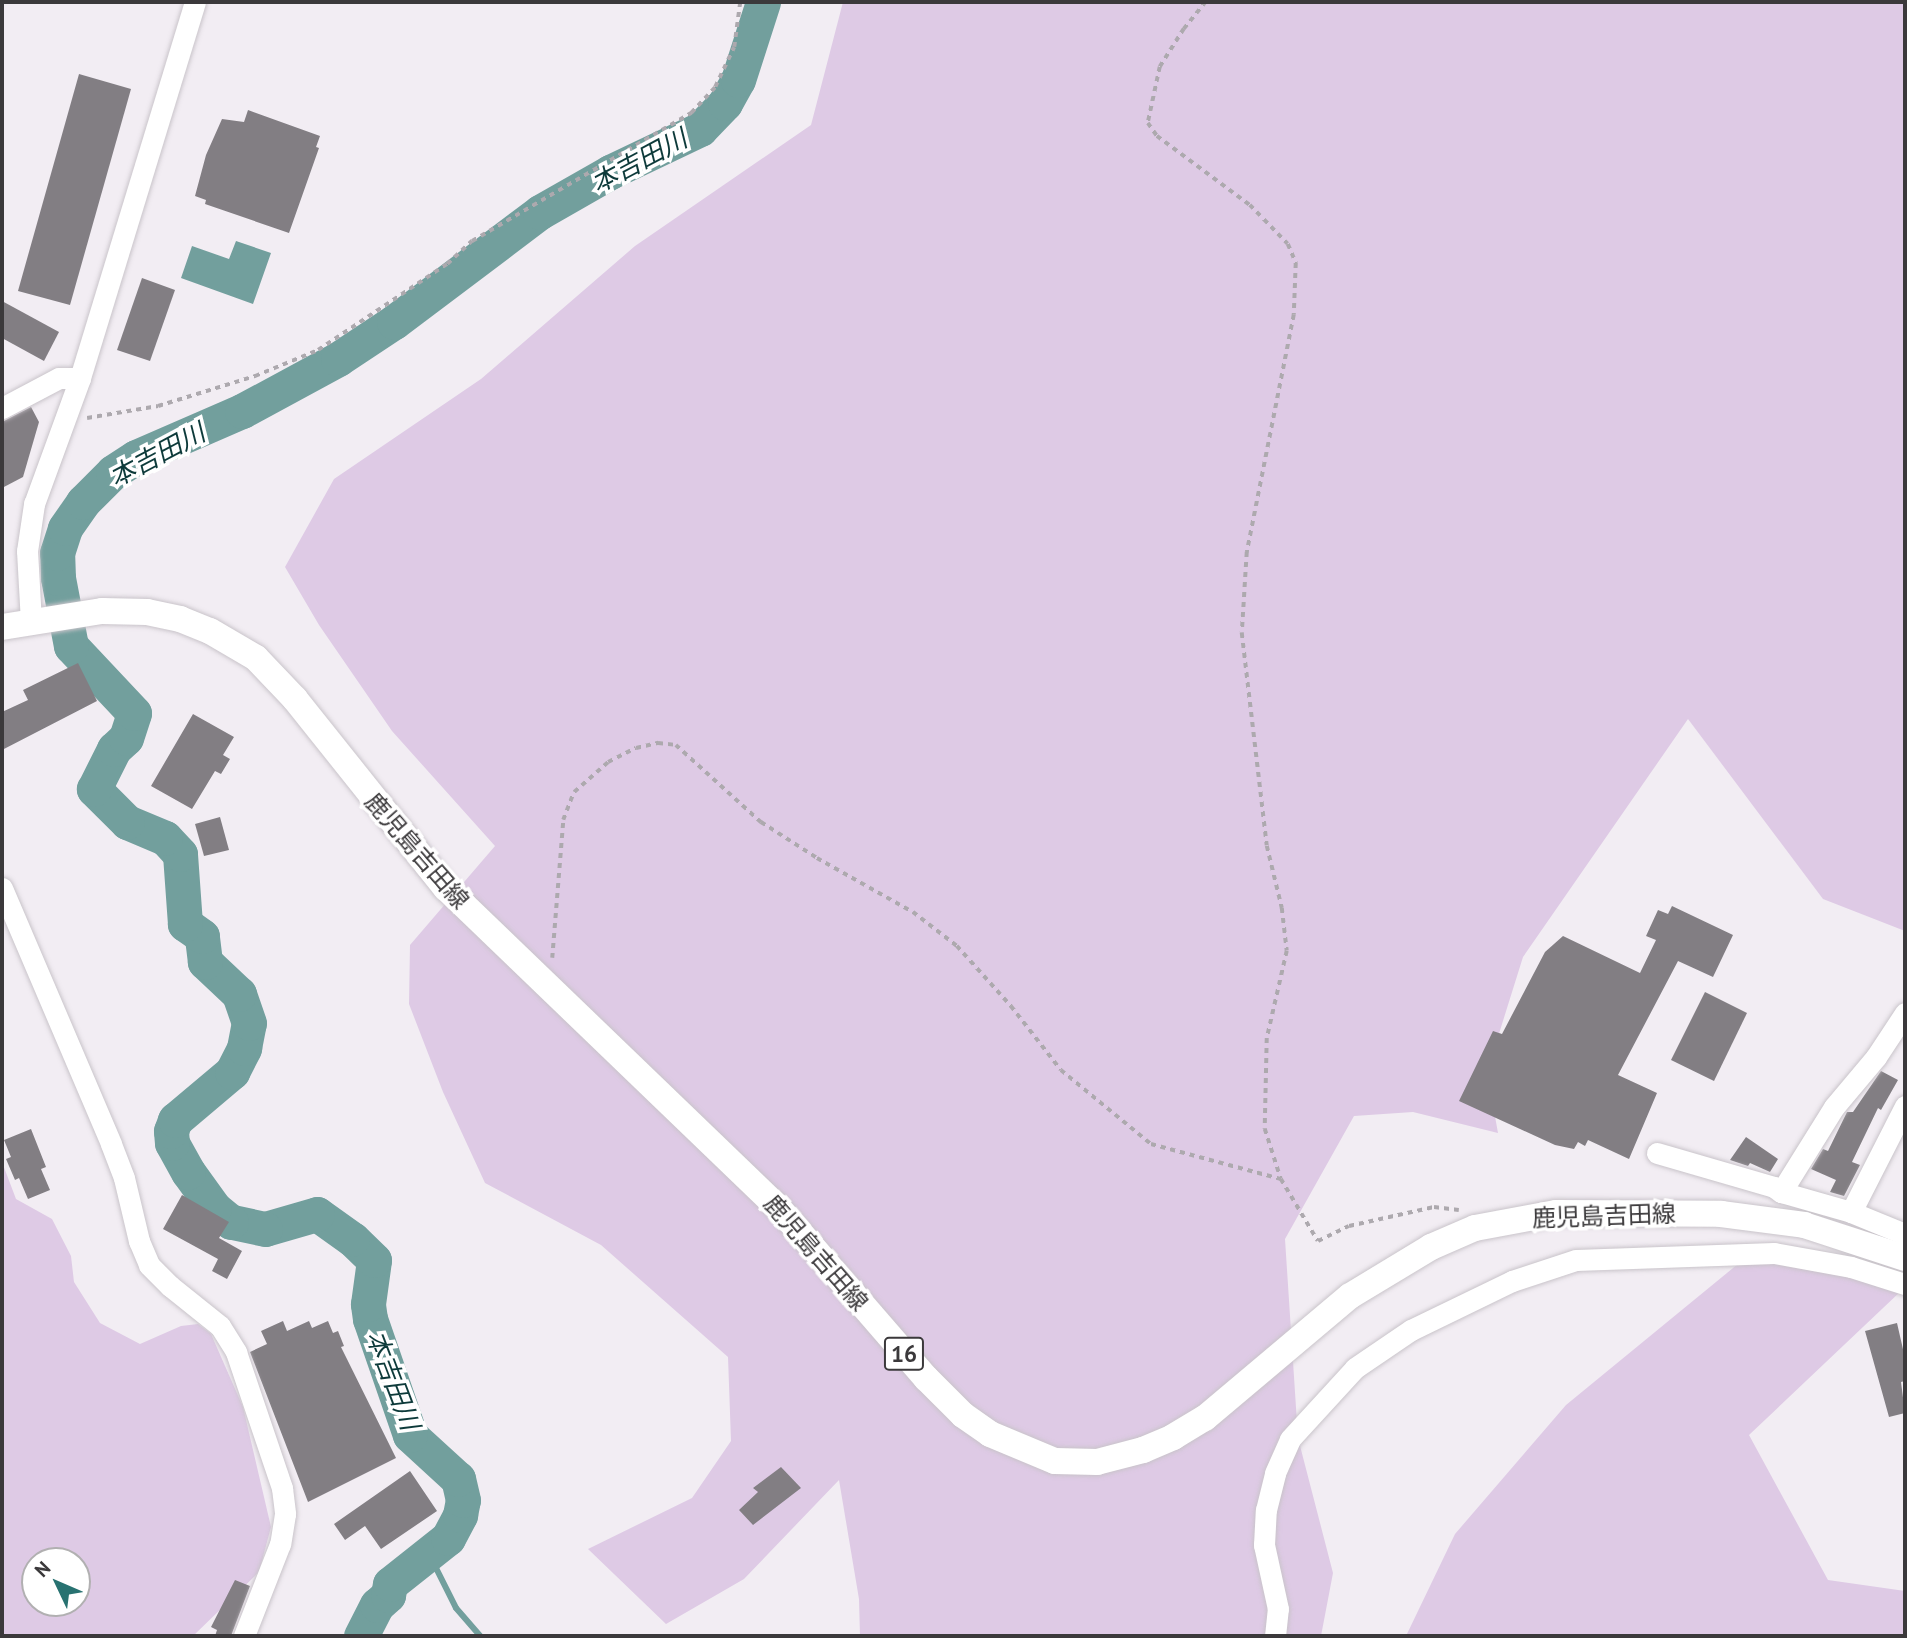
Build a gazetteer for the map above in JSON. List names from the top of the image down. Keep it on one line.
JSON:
{"streets":{"main road":["鹿児島吉田線","16"]},"water":["本吉田川"],"north":"top left"}
